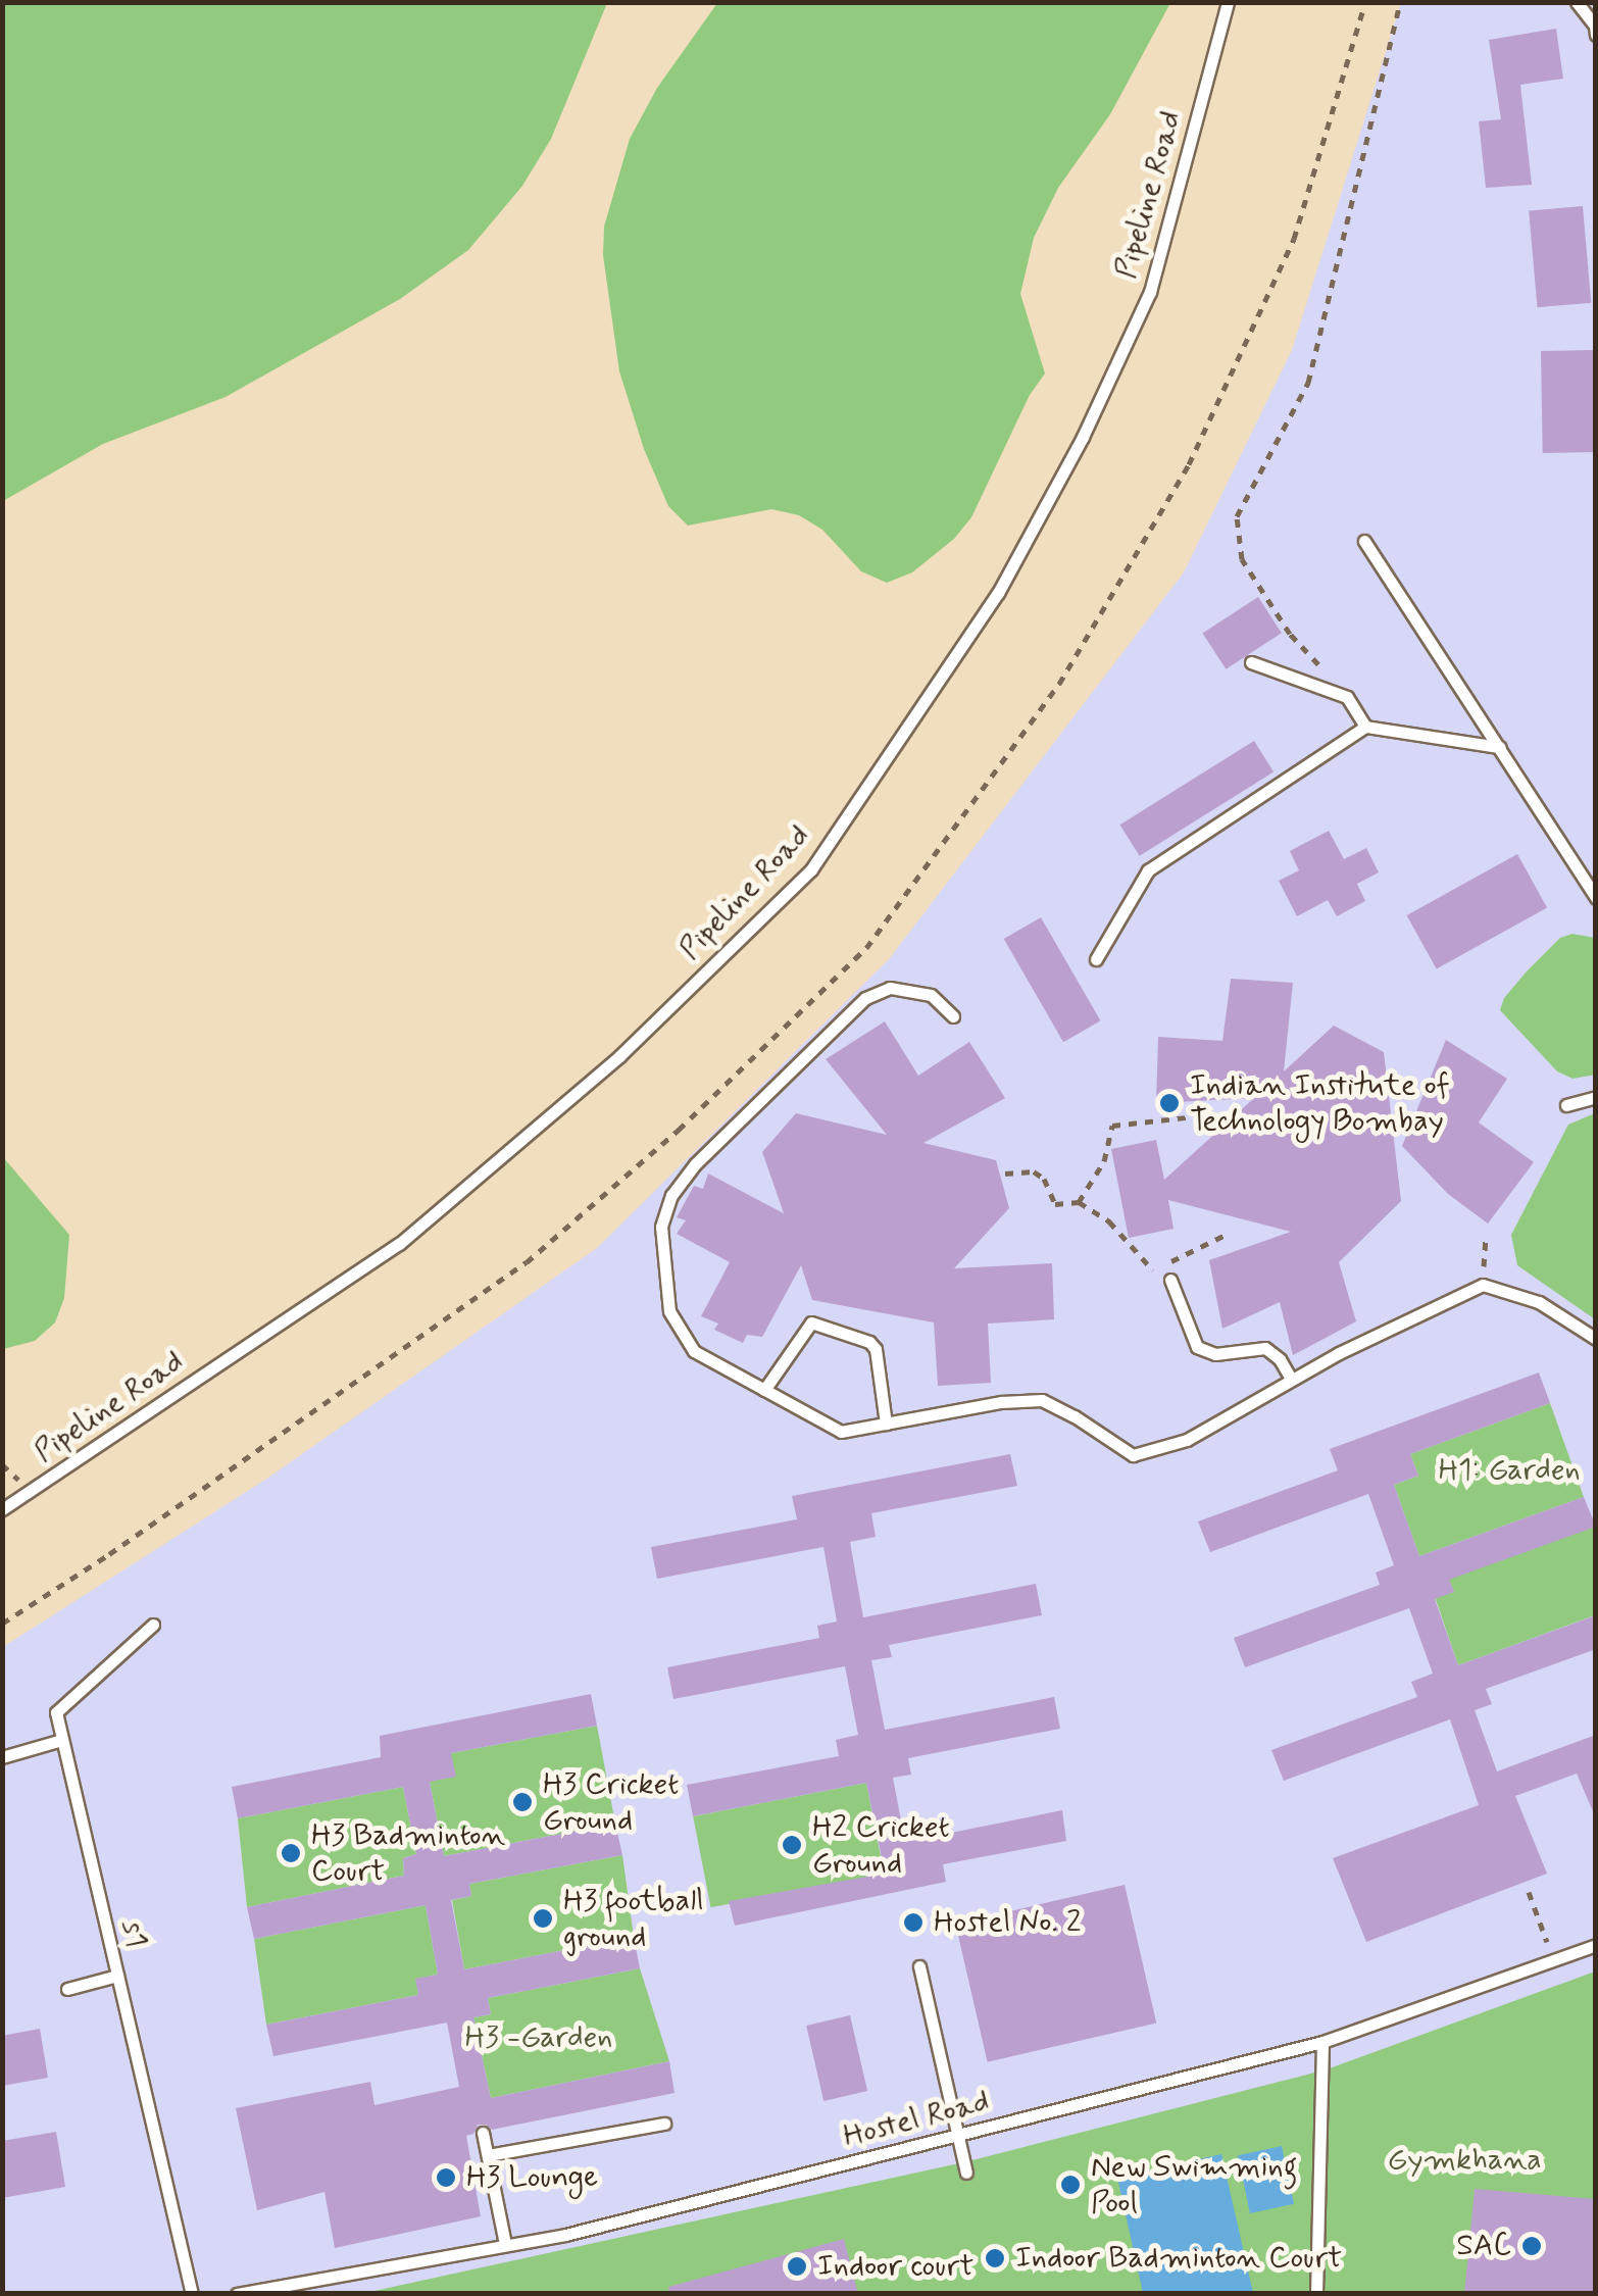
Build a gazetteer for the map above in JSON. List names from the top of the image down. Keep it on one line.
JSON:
{"streets":{"lane":["Pipeline Road","s1","Hostel Road"]},"parks":["H1: Garden","H3 -Garden","Gymkhana"],"places":["Indian Institute of Technology Bombay","H3 Cricket Ground","H2 Cricket Ground","H3 Badminton Court","H3 football ground","Hostel No. 2","H3 Lounge","New Swimming Pool","SAC","Indoor Badminton Court","Indoor court"]}
